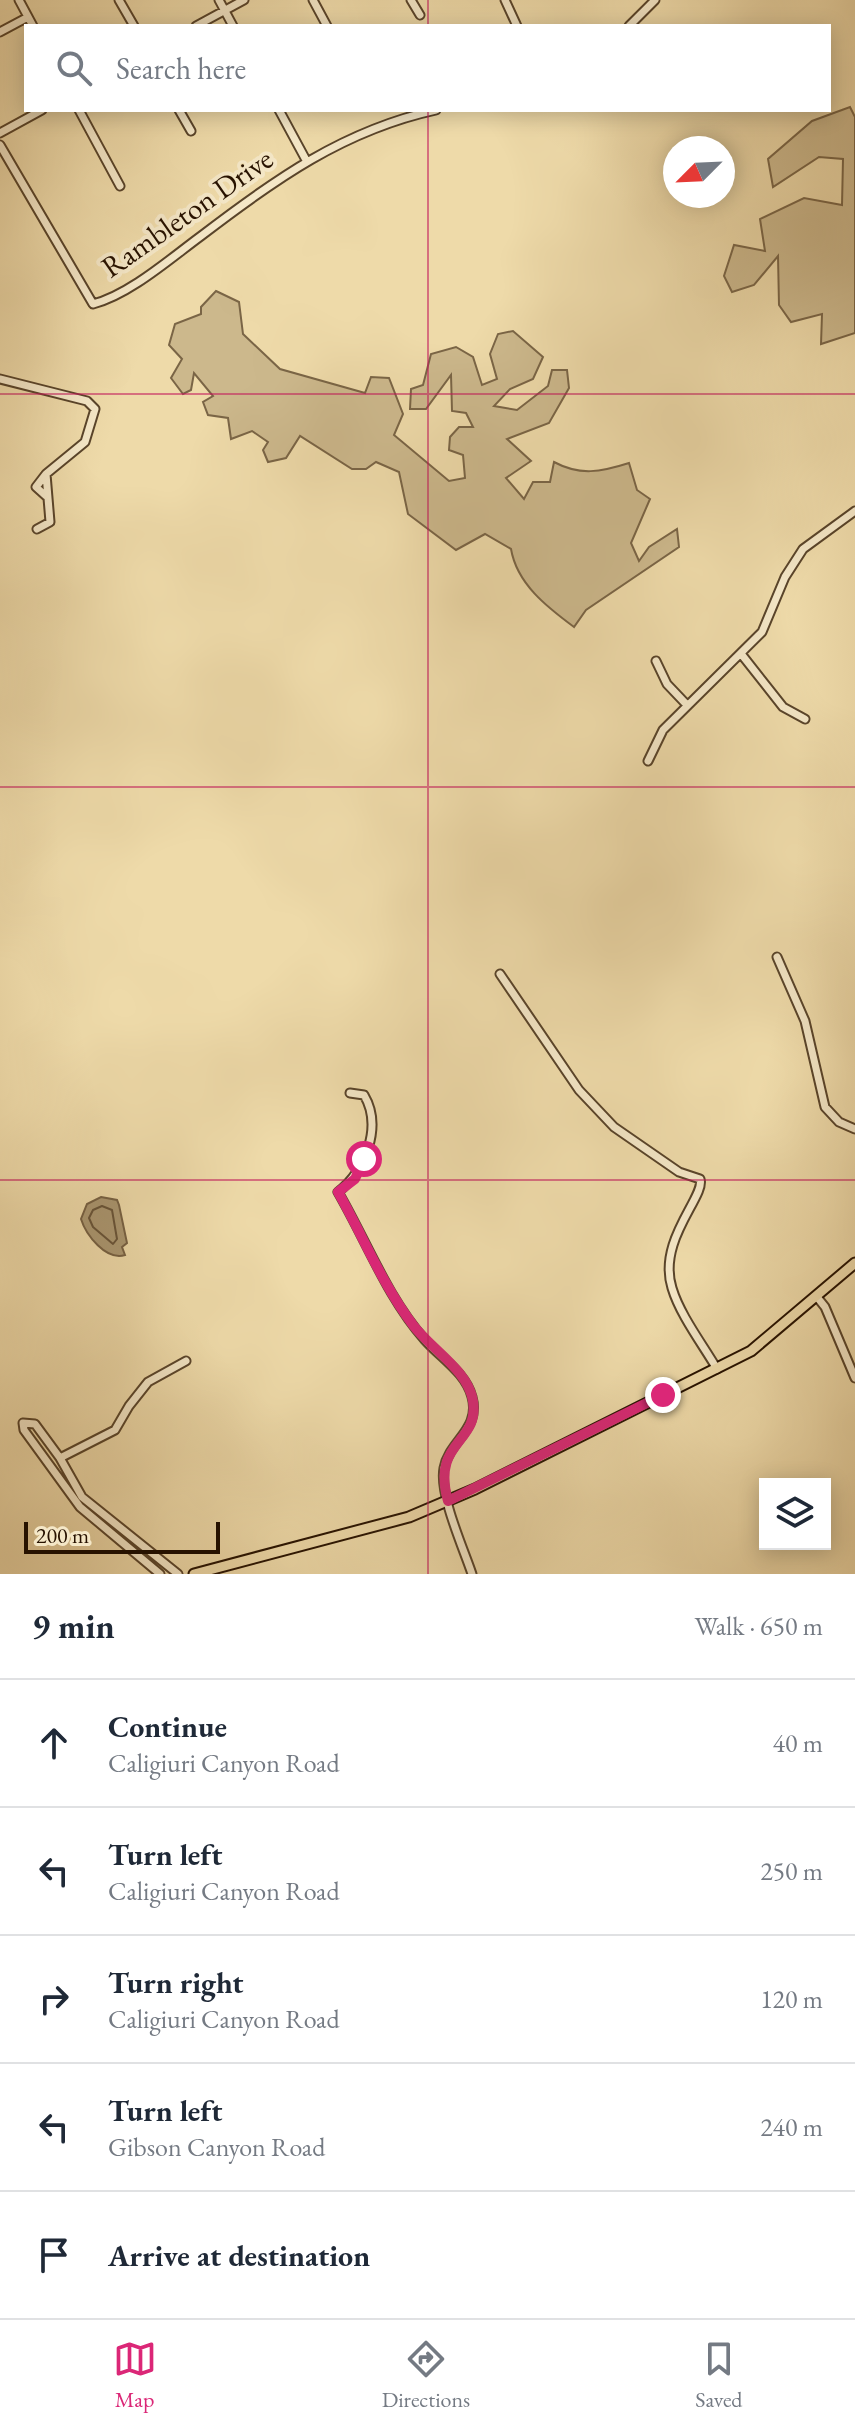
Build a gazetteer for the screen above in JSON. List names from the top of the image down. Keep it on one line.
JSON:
{"streets":{"street":["Rambleton Drive"]},"scale_bar":"200 m","north":"bottom left","page":{"search":"Search here","scale":"200 m","heading":["9 min","Walk · 650 m"],"list":[["Continue","Caligiuri Canyon Road","40 m"],["Turn left","Caligiuri Canyon Road","250 m"],["Turn right","Caligiuri Canyon Road","120 m"],["Turn left","Gibson Canyon Road","240 m"],"Arrive at destination"],"nav":["Map","Directions","Saved"]}}
